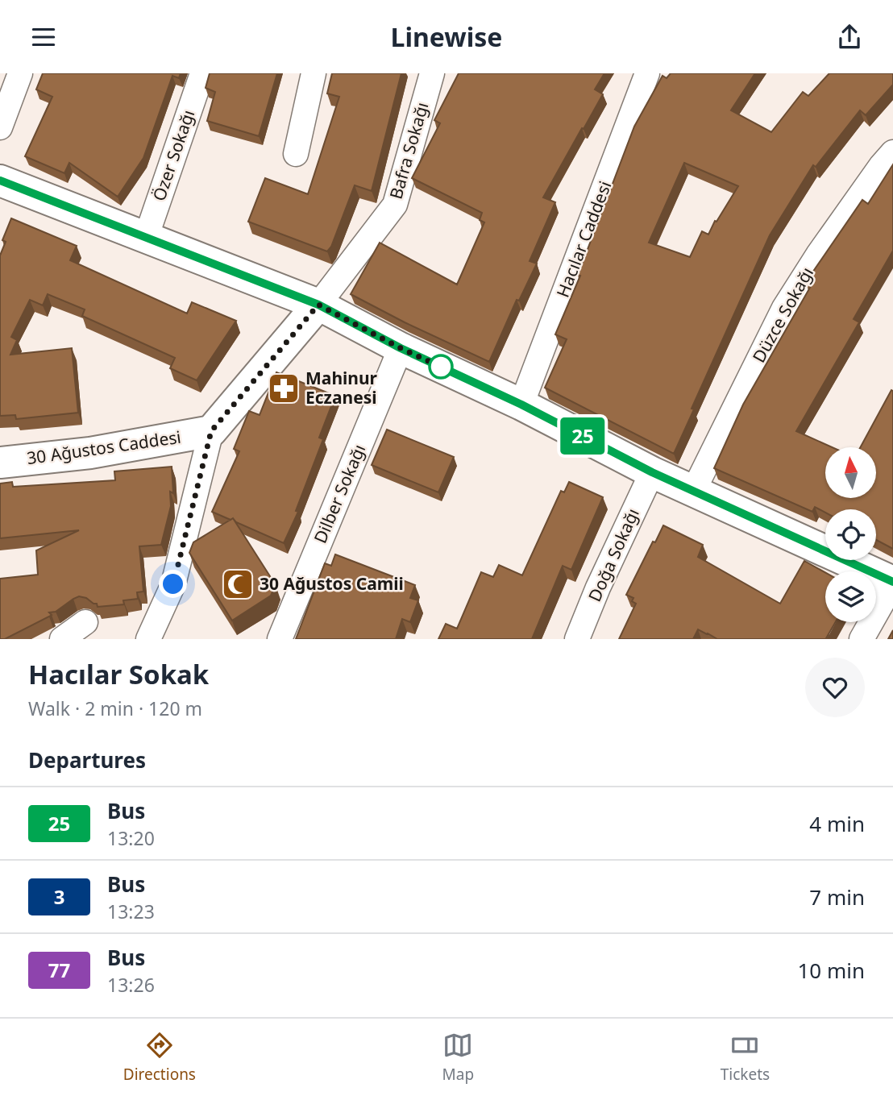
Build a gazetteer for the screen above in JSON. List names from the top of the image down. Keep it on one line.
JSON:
{"streets":{"street":["Bafra Sokağı","Özer Sokağı","Hacılar Caddesi","Düzce Sokağı","30 Ağustos Caddesi","Dilber Sokağı","Doğa Sokağı"]},"places":{"pharmacy":["Mahinur Eczanesi"],"mosque":["30 Ağustos Camii"]},"lines":["bus line 25"],"north":"top","page":{"header":"Linewise","on_map":"25","heading":[["Hacılar Sokak","Walk · 2 min · 120 m"],"Departures"],"list":[{"mark":"25","name":"Bus","note":"13:20","value":"4 min"},{"mark":"3","name":"Bus","note":"13:23","value":"7 min"},{"mark":"77","name":"Bus","note":"13:26","value":"10 min"}],"tabs":["Directions","Map","Tickets"]}}
